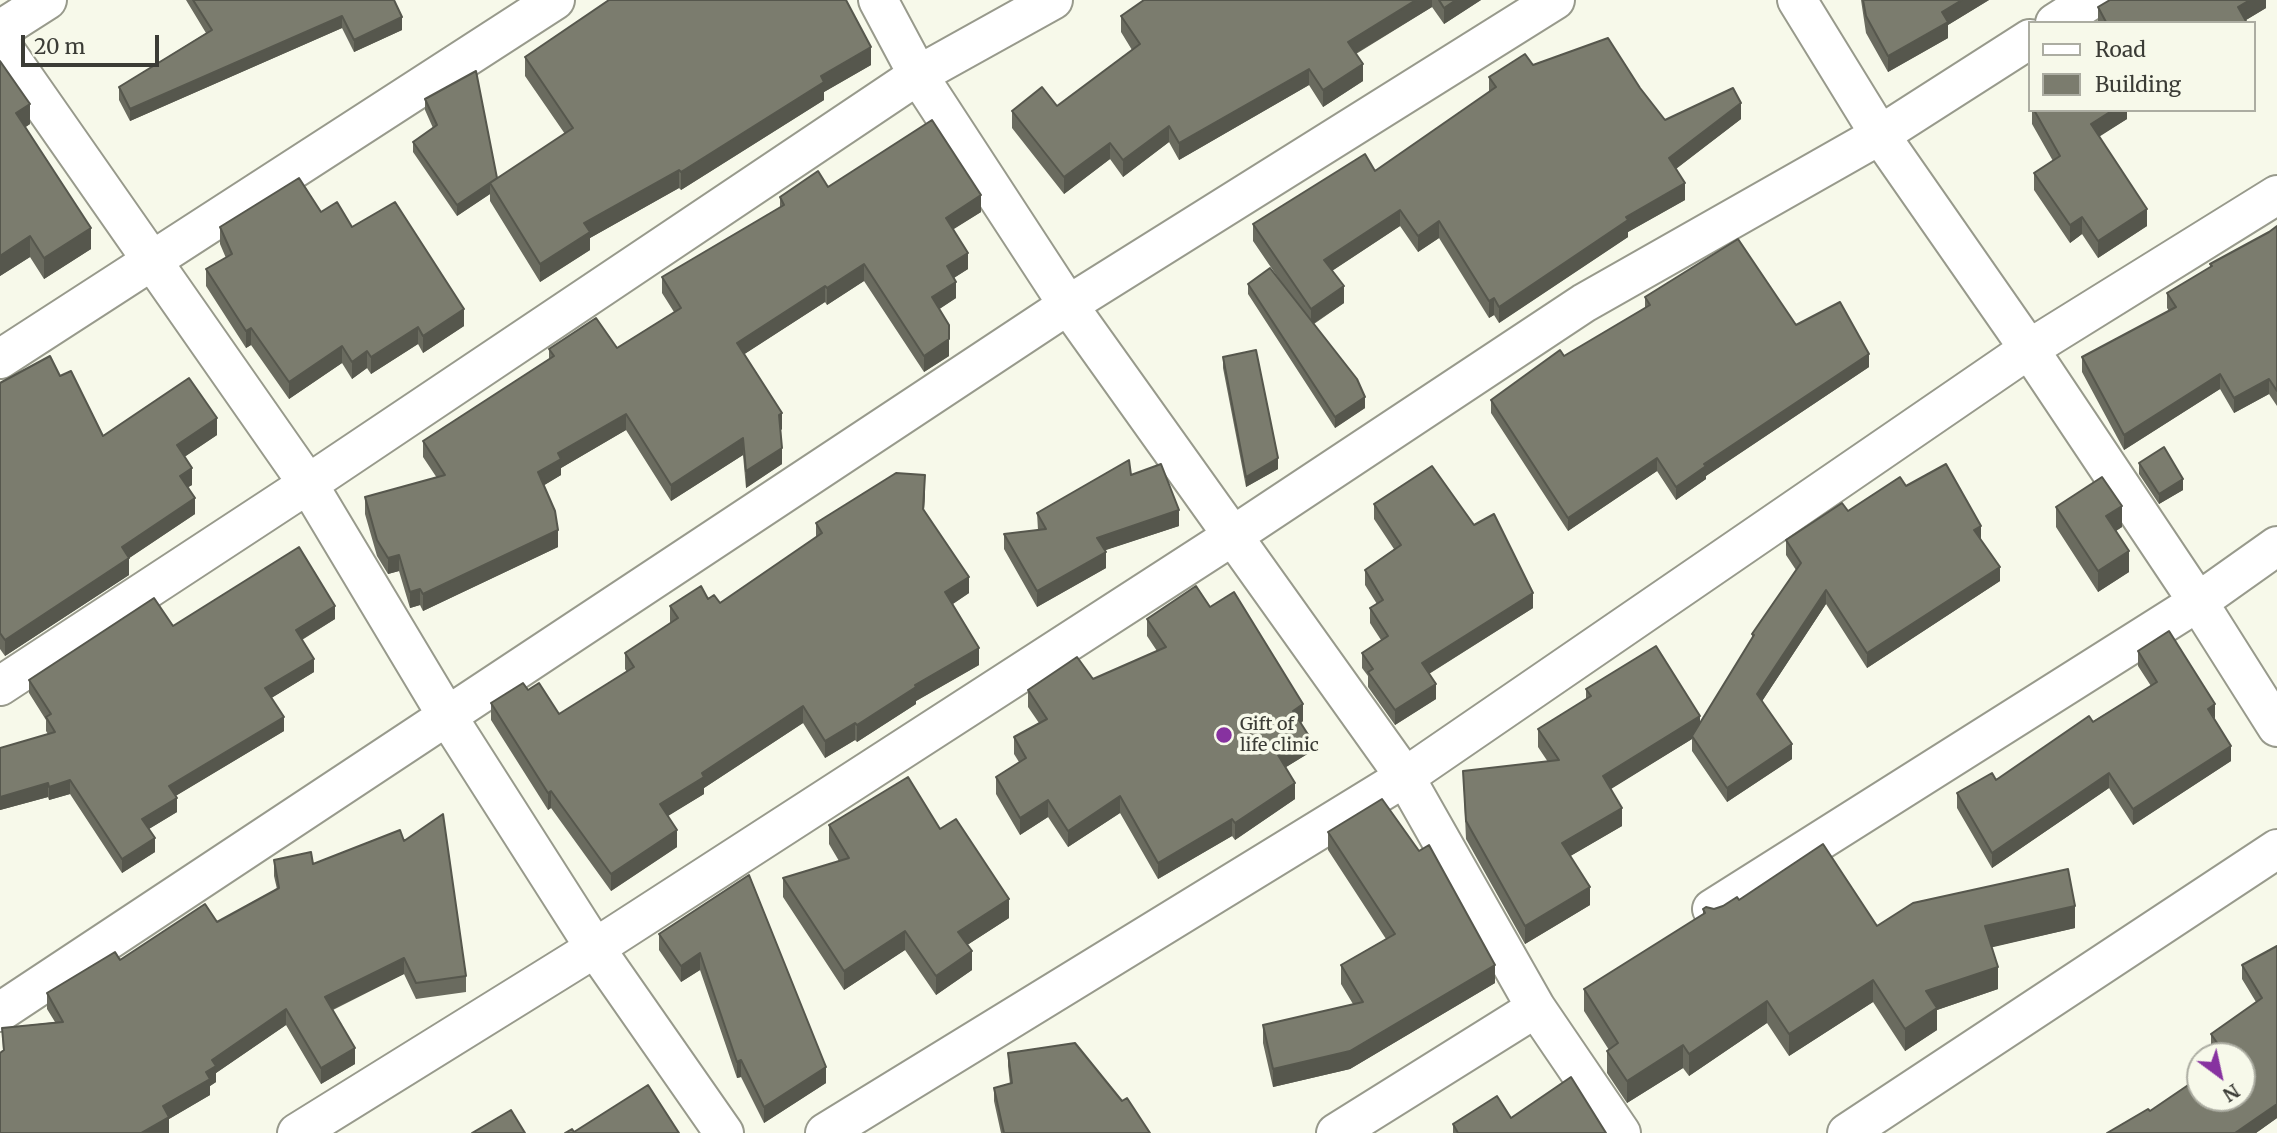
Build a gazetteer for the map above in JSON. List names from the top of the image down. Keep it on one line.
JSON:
{"places":["Gift of life clinic"],"legend":["Road","Building"],"scale_bar":"20 m","north":"bottom right"}
